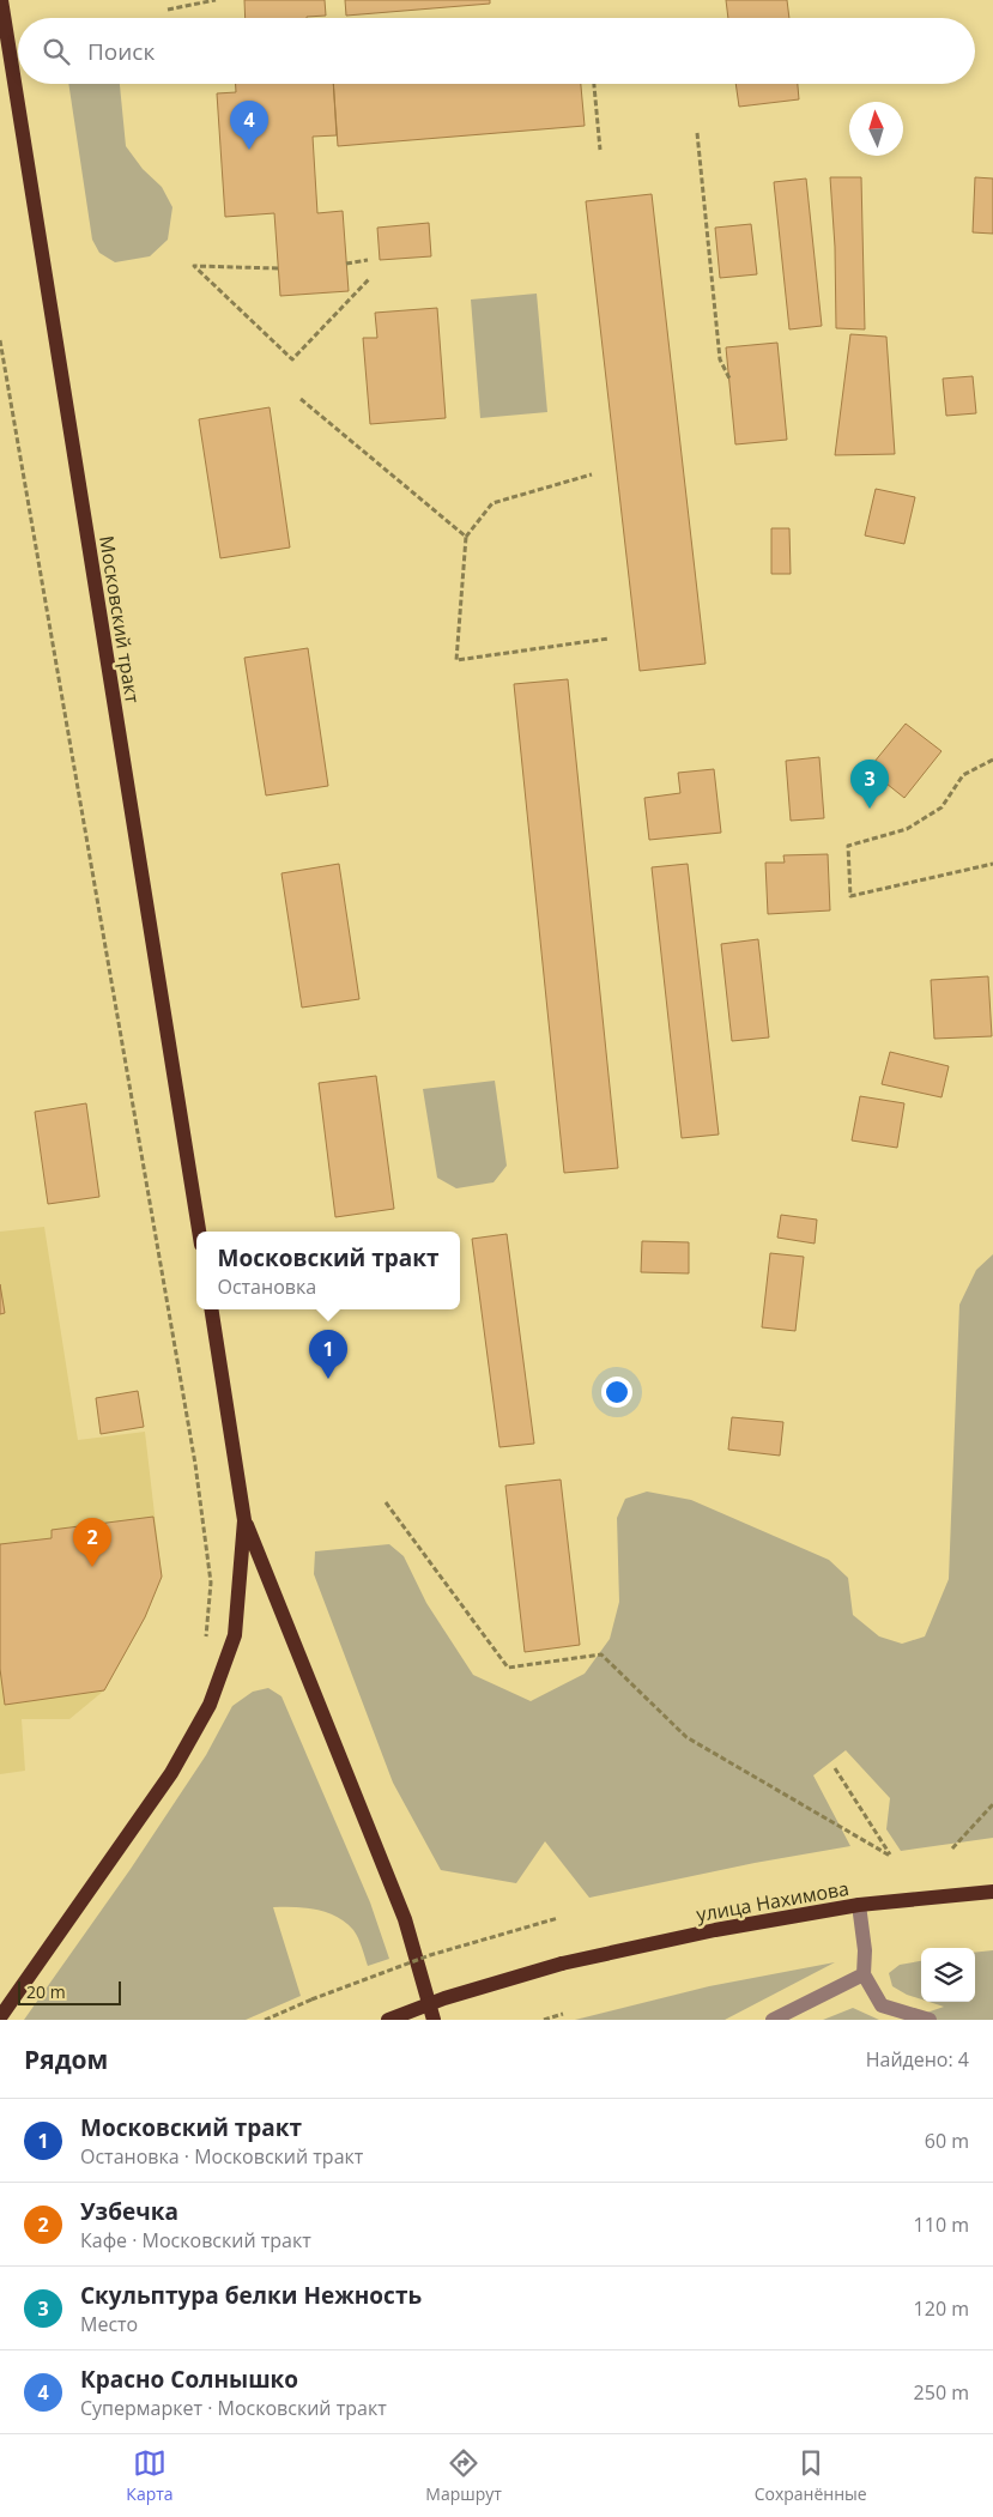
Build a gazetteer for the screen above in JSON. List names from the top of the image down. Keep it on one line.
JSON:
{"streets":{"main road":["Московский тракт","улица Нахимова"]},"scale_bar":"20 m","north":"top","page":{"search":"Поиск","pins":["4","3","1","2"],"popup":["Московский тракт","Остановка"],"scale":"20 m","heading":["Рядом","Найдено: 4"],"list":[{"mark":"1","name":"Московский тракт","note":"Остановка · Московский тракт","value":"60 m"},{"mark":"2","name":"Узбечка","note":"Кафе · Московский тракт","value":"110 m"},{"mark":"3","name":"Скульптура белки Нежность","note":"Место","value":"120 m"},{"mark":"4","name":"Красно Солнышко","note":"Супермаркет · Московский тракт","value":"250 m"}],"nav":["Карта","Маршрут","Сохранённые"]}}
